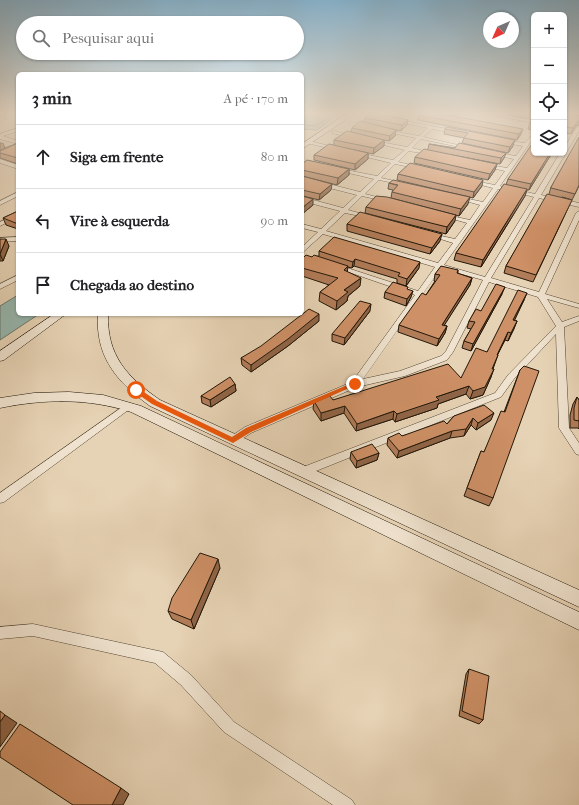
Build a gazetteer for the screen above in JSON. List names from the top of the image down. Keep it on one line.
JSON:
{"north":"bottom left","page":{"map_buttons":["+","−"],"search":"Pesquisar aqui","heading":["3 min","A pé · 170 m"],"list":[["Siga em frente","80 m"],["Vire à esquerda","90 m"],"Chegada ao destino"]}}
